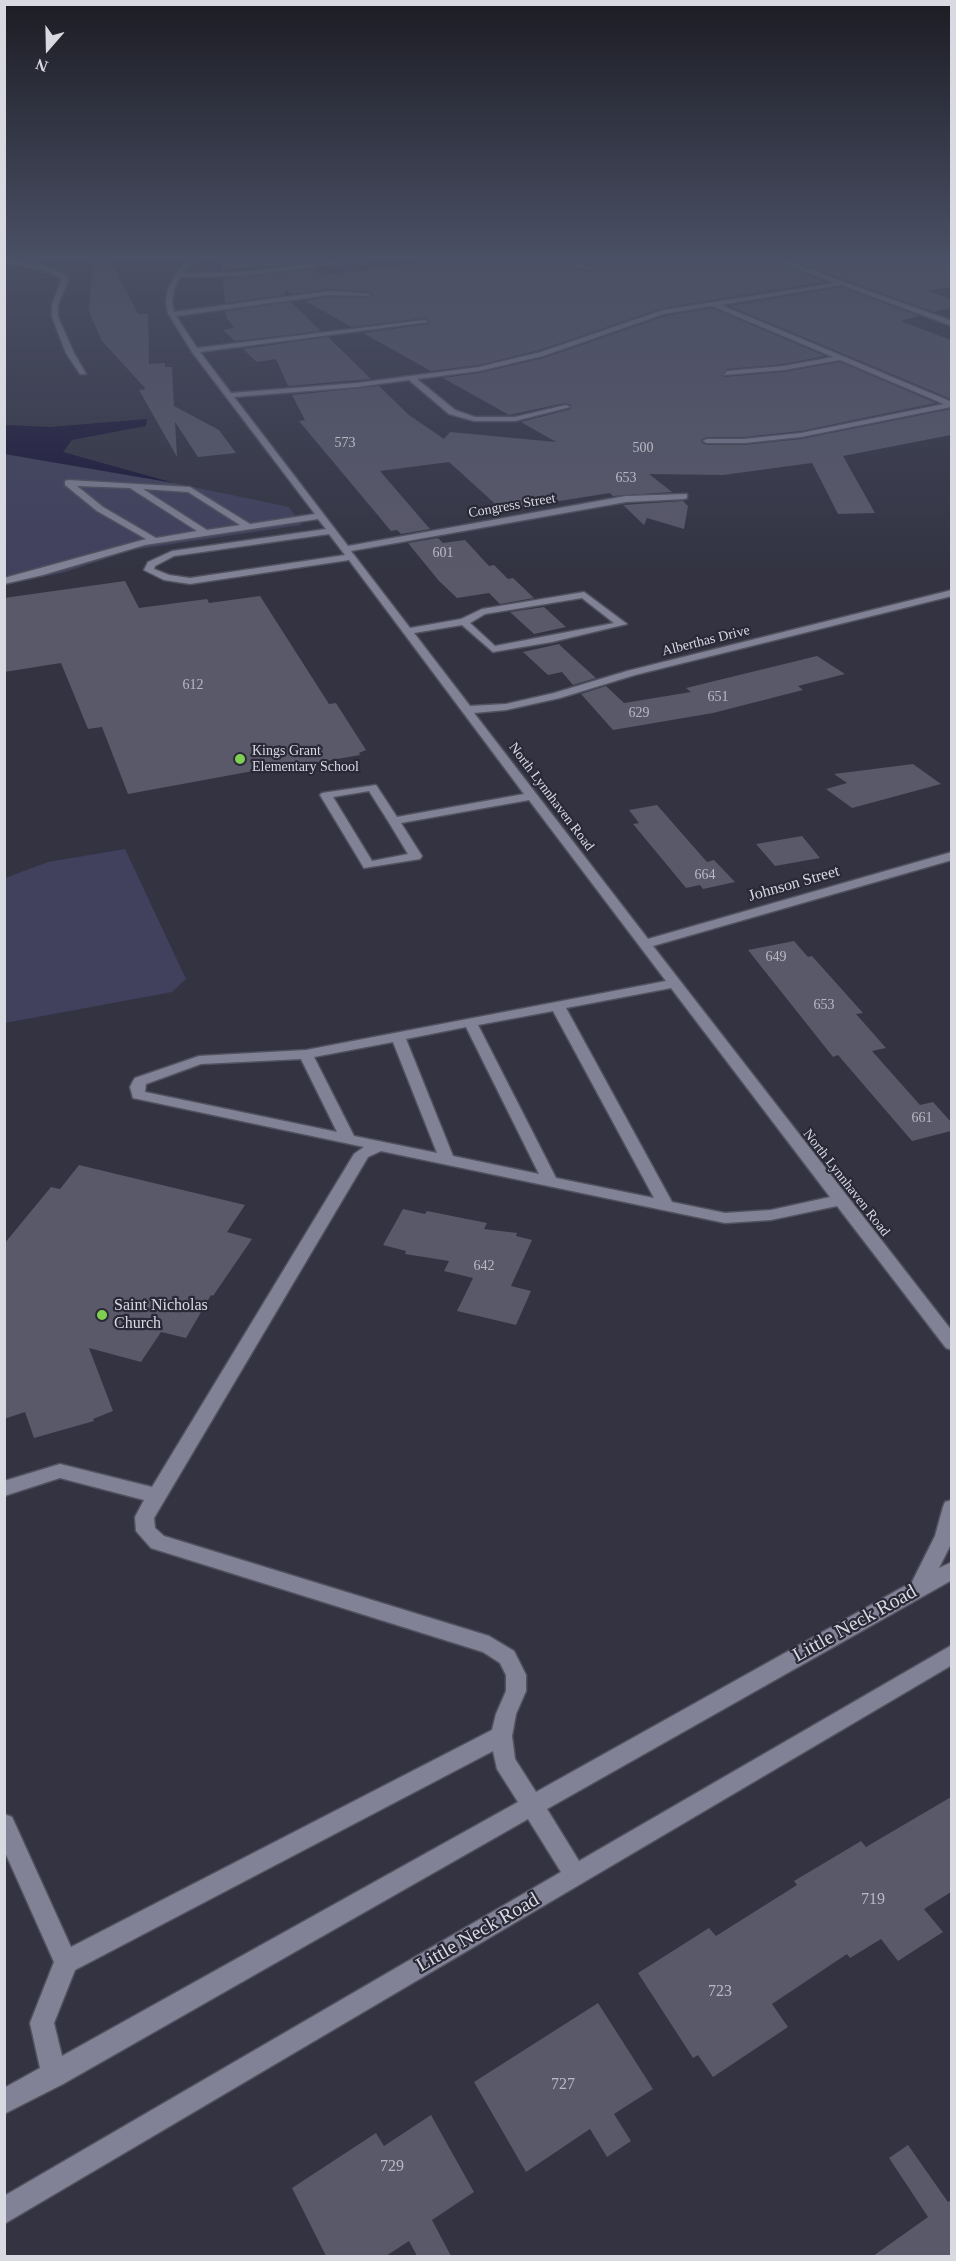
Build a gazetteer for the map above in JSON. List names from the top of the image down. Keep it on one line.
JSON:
{"streets":{"street":["Congress Street","Alberthas Drive","North Lynnhaven Road","Johnson Street","Little Neck Road"]},"crossings":[["Congress Street","North Lynnhaven Road"],["Alberthas Drive","North Lynnhaven Road"],["North Lynnhaven Road","Johnson Street"]],"places":["Kings Grant Elementary School","Saint Nicholas Church"],"house_numbers":["573","500","653","601","612","651","629","664","649","653","661","642","719","723","727","729"],"north":"bottom"}
